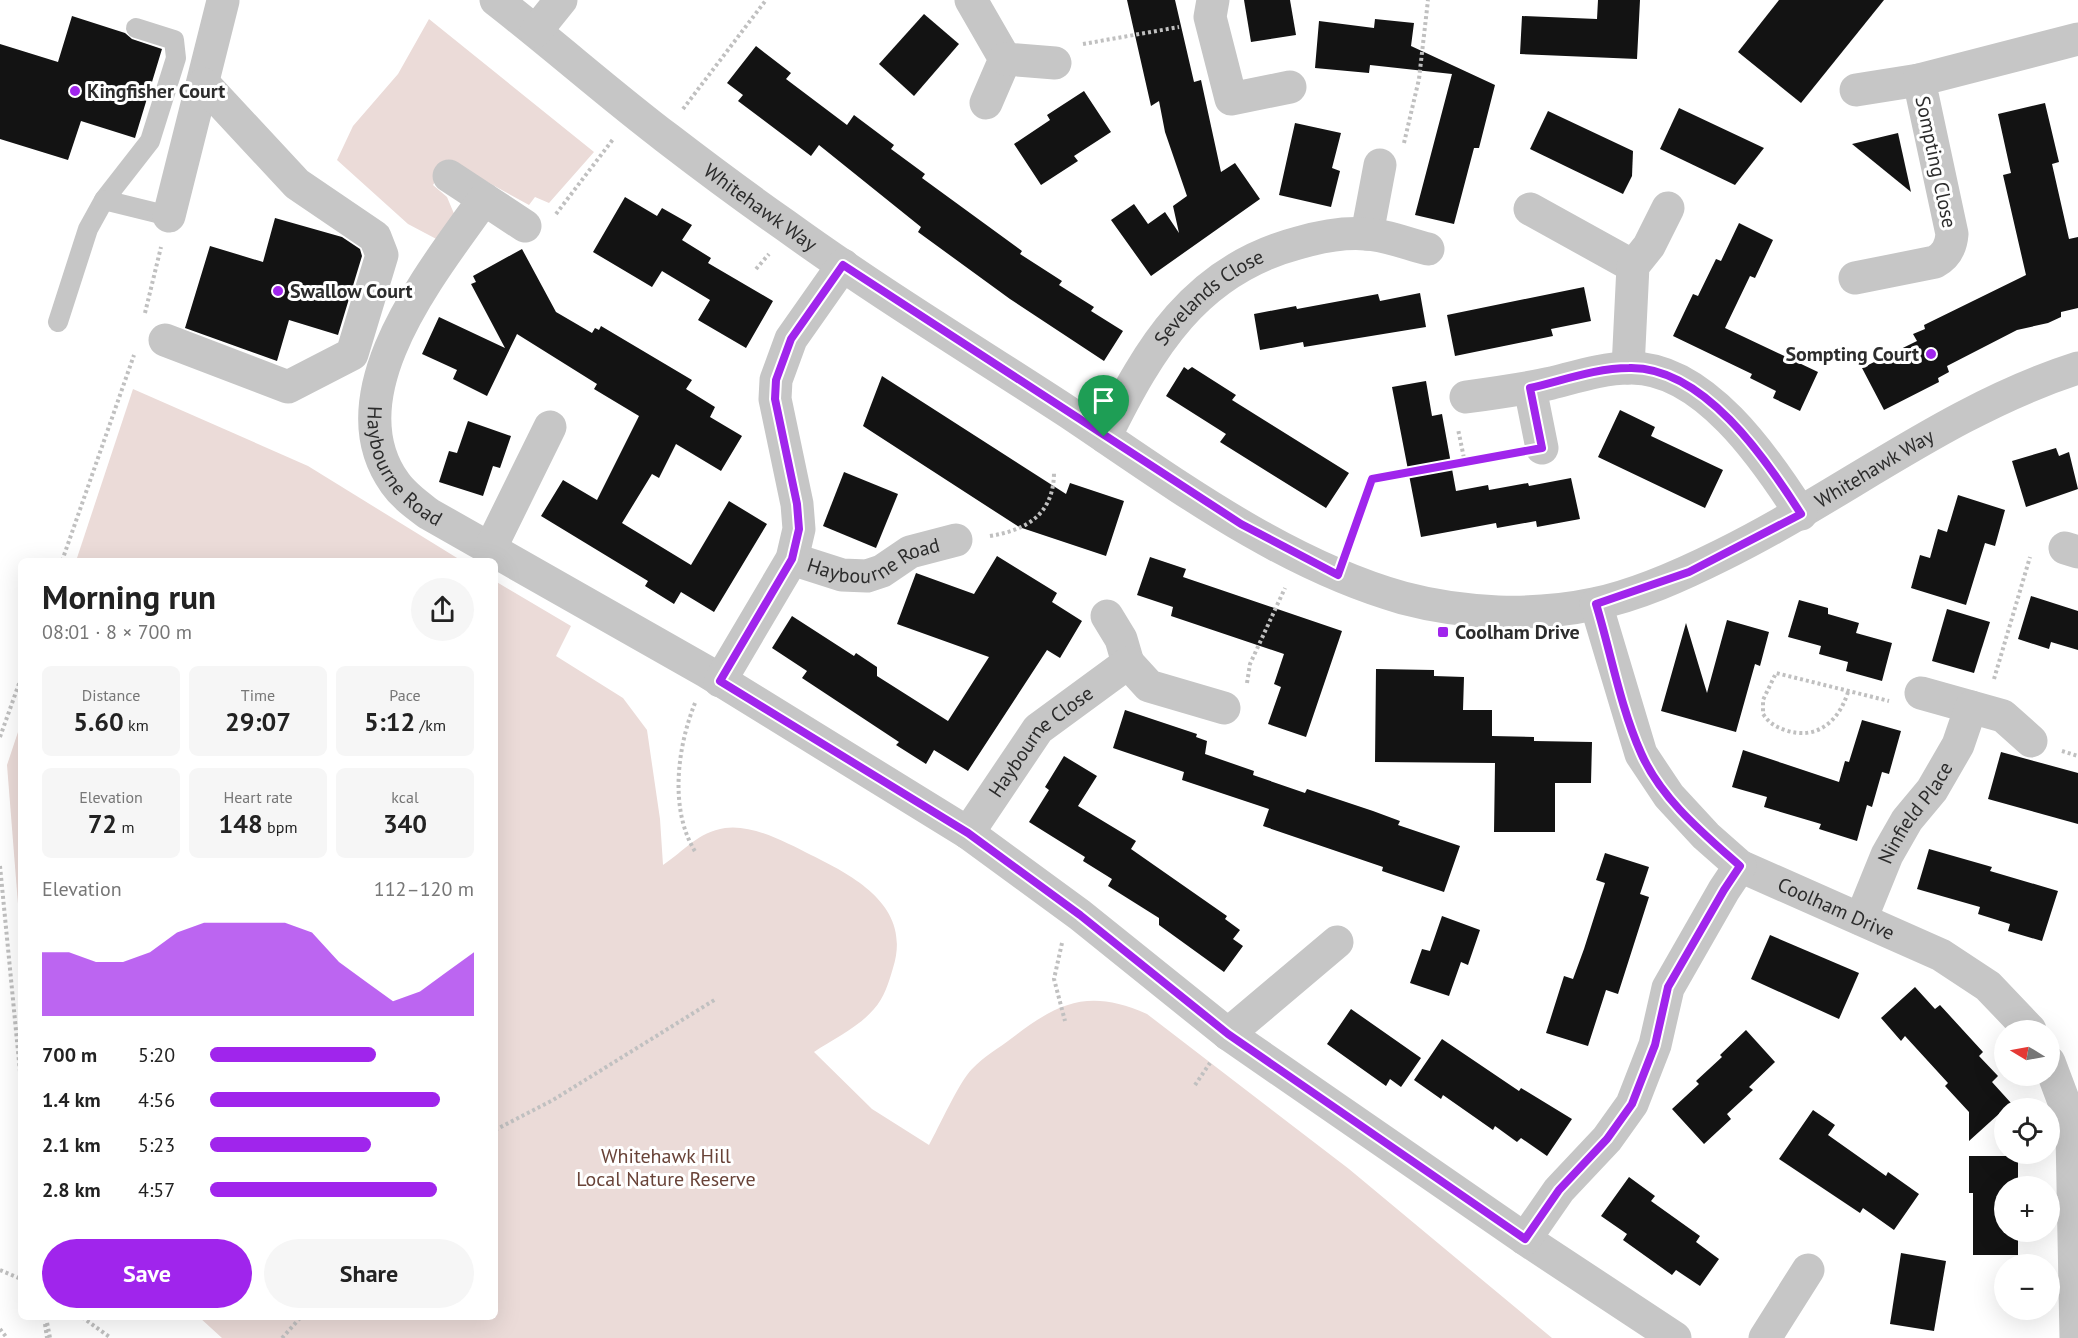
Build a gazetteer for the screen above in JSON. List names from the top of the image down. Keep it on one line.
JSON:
{"streets":{"street":["Sompting Close","Whitehawk Way","Sevelands Close","Haybourne Road","Haybourne Close","Ninfield Place","Coolham Drive"]},"crossings":[["Whitehawk Way","Sevelands Close"],["Whitehawk Way","Haybourne Road"],["Whitehawk Way","Coolham Drive"],["Haybourne Road","Haybourne Close"],["Ninfield Place","Coolham Drive"]],"parks":["Whitehawk Hill Local Nature Reserve"],"places":{"other":["Kingfisher Court","Swallow Court","Sompting Court"],"transit":["Coolham Drive"]},"north":"left","page":{"heading":["Morning run","08:01 · 8 × 700 m"],"stats":[["Distance","5.60 km"],["Time","29:07"],["Pace","5:12 /km"],["Elevation","72 m"],["Heart rate","148 bpm"],["kcal","340"]],"chart":["Elevation","112–120 m"],"map_buttons":["+","−"],"list":[{"name":"700 m","note":"5:20"},{"name":"1.4 km","note":"4:56"},{"name":"2.1 km","note":"5:23"},{"name":"2.8 km","note":"4:57"}],"buttons":["Save","Share"]}}
